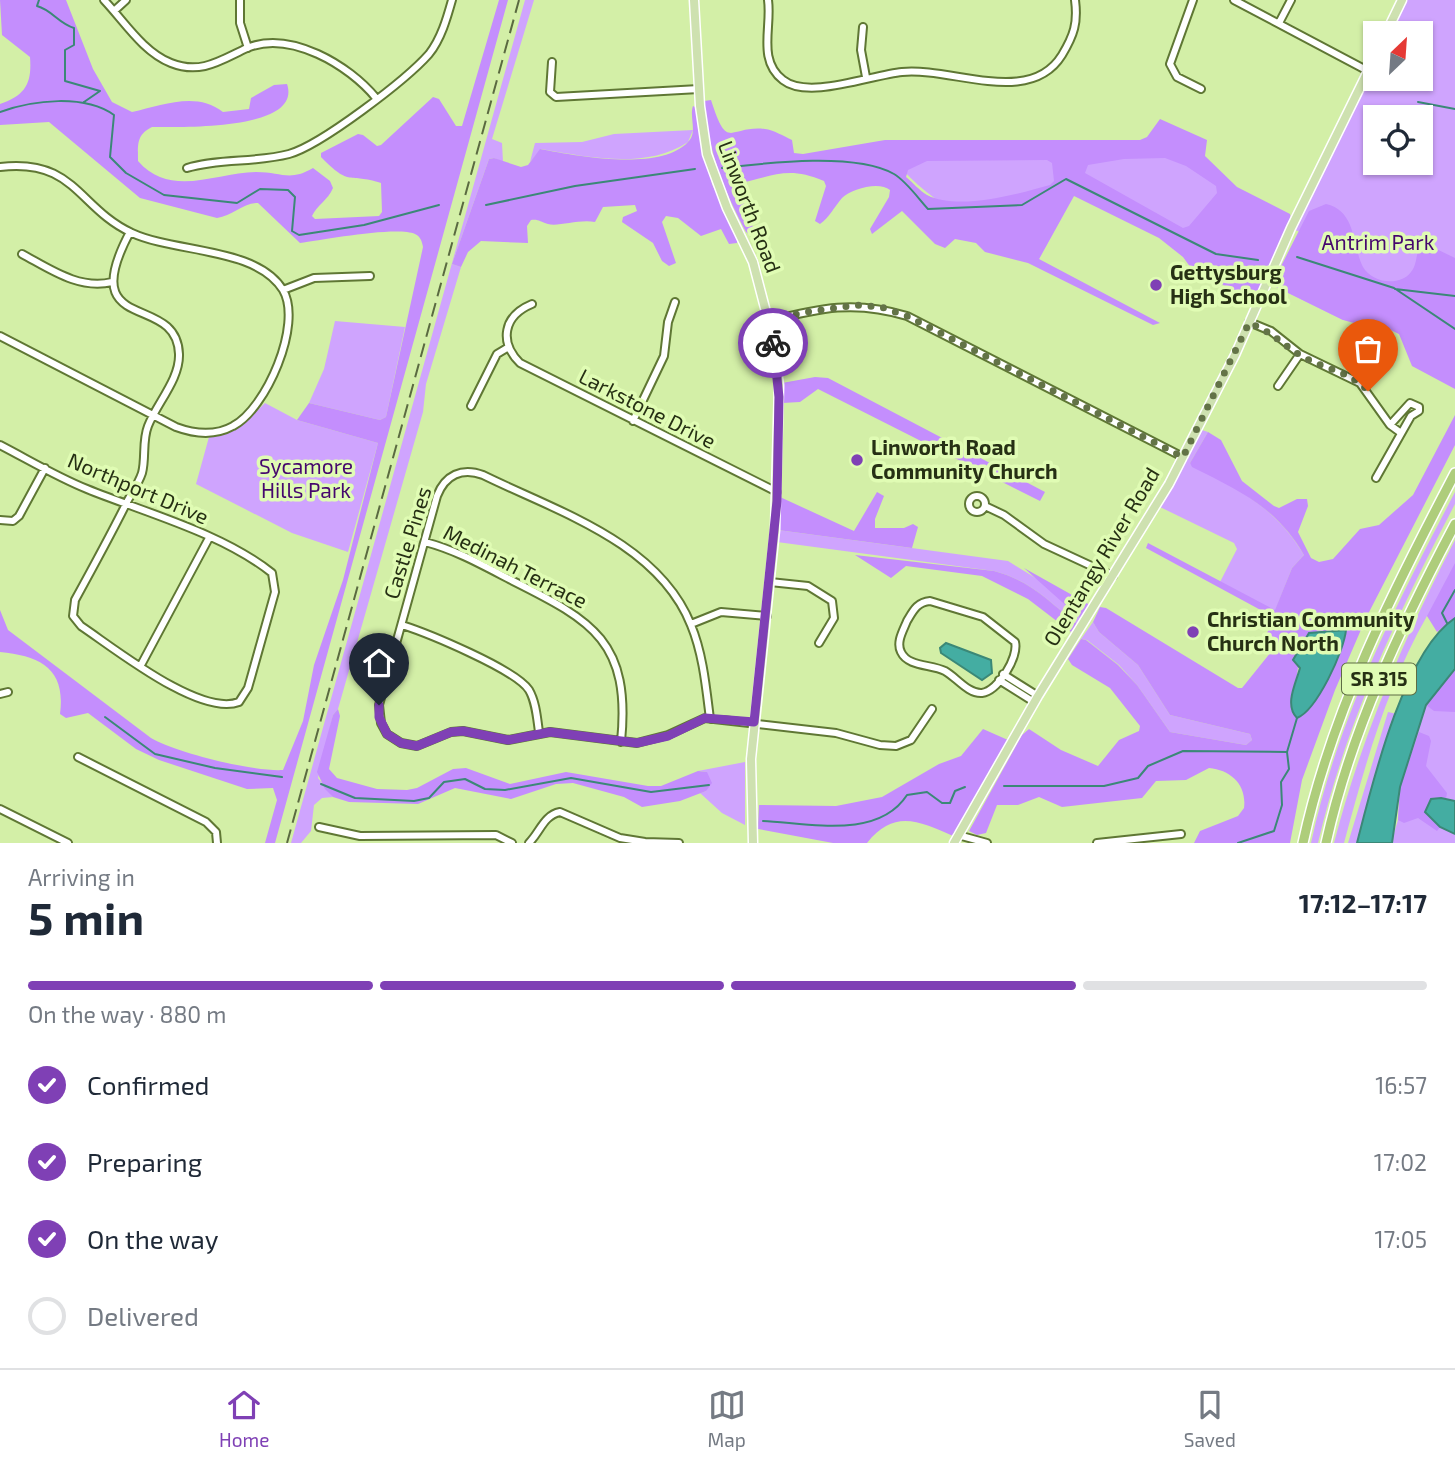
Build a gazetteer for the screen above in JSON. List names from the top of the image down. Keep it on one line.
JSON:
{"streets":{"highway":["SR 315"],"main road":["Linworth Road","Olentangy River Road"],"street":["Larkstone Drive","Northport Drive","Castle Pines","Medinah Terrace"]},"crossings":[["Linworth Road","Larkstone Drive"],["Castle Pines","Medinah Terrace"]],"parks":["Antrim Park","Sycamore Hills Park"],"places":["Gettysburg High School","Linworth Road Community Church","Christian Community Church North"],"north":"top right","page":{"heading":["5 min","Arriving in","17:12–17:17"],"bar":"On the way · 880 m","list":[["Confirmed","16:57"],["Preparing","17:02"],["On the way","17:05"],"Delivered"],"tabs":["Home","Map","Saved"]}}
